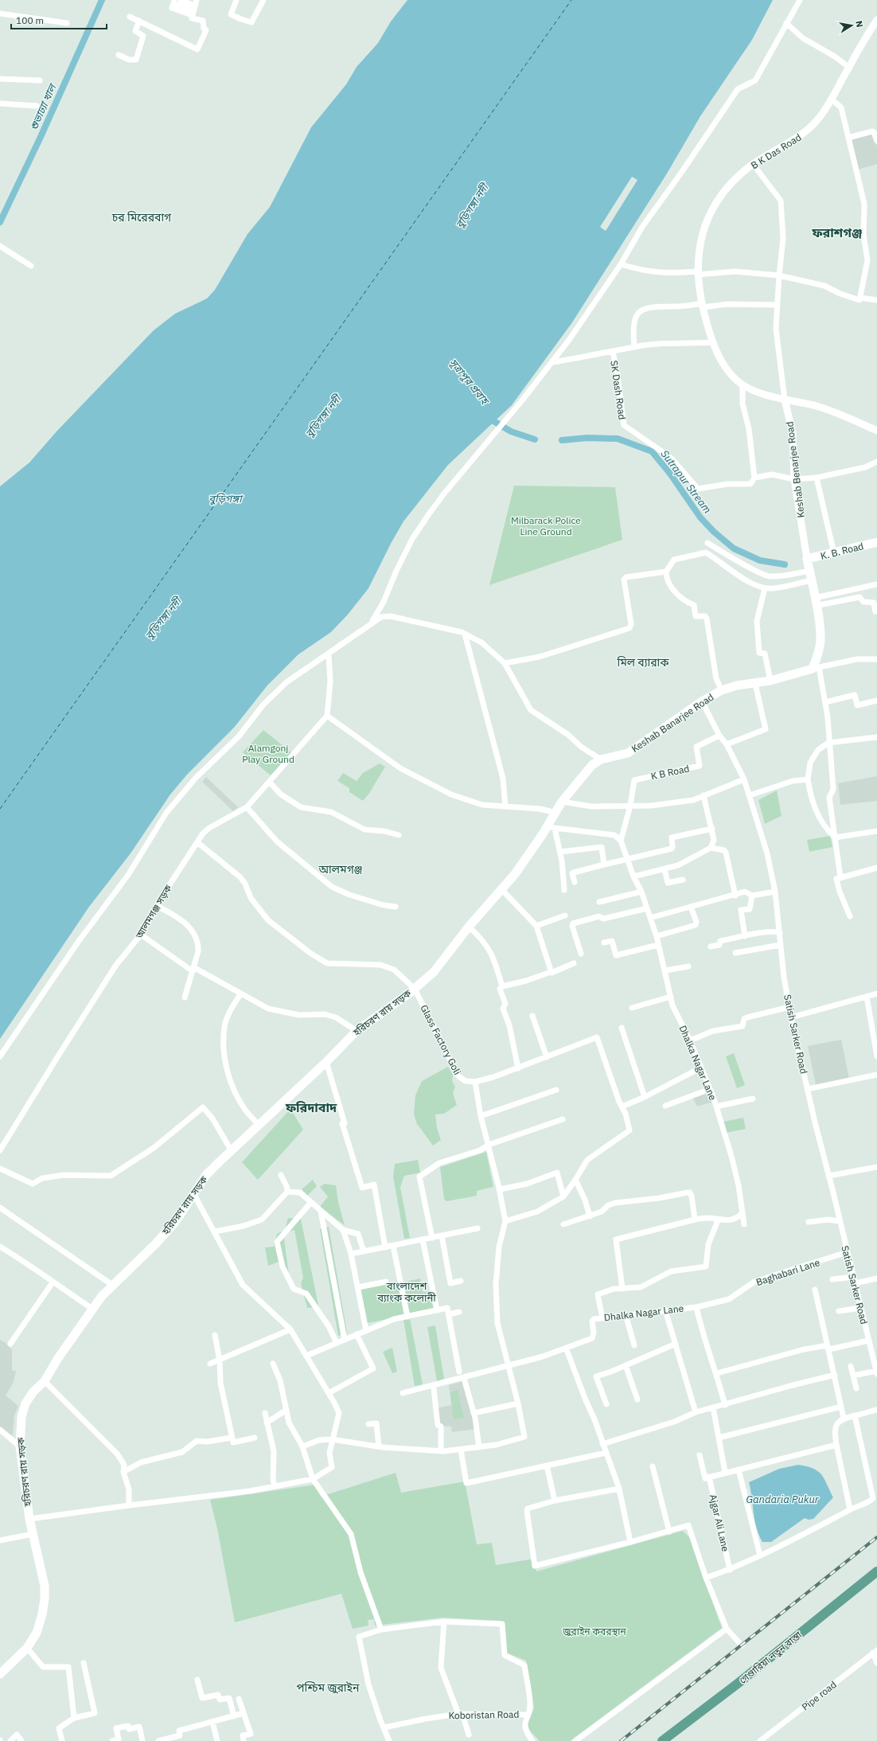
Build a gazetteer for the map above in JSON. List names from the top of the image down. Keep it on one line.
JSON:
{"streets":{"main road":["K. B. Road","Keshab Banarjee Road","হরিচরণ রায় সড়ক","গেণ্ডারিয়া নতুন রাস্তা"],"street":["B K Das Road","SK Dash Road","Keshab Benarjee Road","K B Road","আলমগঞ্জ সড়ক","Satish Sarker Road","Glass Factory Goli","Dhalka Nagar Lane","Baghabari Lane","Ajgar Ali Lane","Pipe road","Koboristan Road"]},"crossings":[["B K Das Road","Keshab Benarjee Road"],["Keshab Benarjee Road","K. B. Road"],["Keshab Banarjee Road","Satish Sarker Road"],["K B Road","Satish Sarker Road"],["হরিচরণ রায় সড়ক","Glass Factory Goli"],["Satish Sarker Road","Baghabari Lane"],["Dhalka Nagar Lane","Baghabari Lane"]],"districts":["চর মিরেরবাগ","ফরাশগঞ্জ","মিল ব্যারাক","আলমগঞ্জ","ফরিদাবাদ","বাংলাদেশ ব্যাংক কলোনী","পশ্চিম জুরাইন"],"water":["শুভাঢ্যা খাল","বুড়িগঙ্গা নদী","সূত্রাপুর প্রবাহ","Sutrapur Stream","বুড়িগঙ্গা","Gandaria Pukur"],"parks":["Milbarack Police Line Ground","Alamgonj Play Ground","জুরাইন কবরস্থান"],"scale_bar":"100 m","north":"right"}
